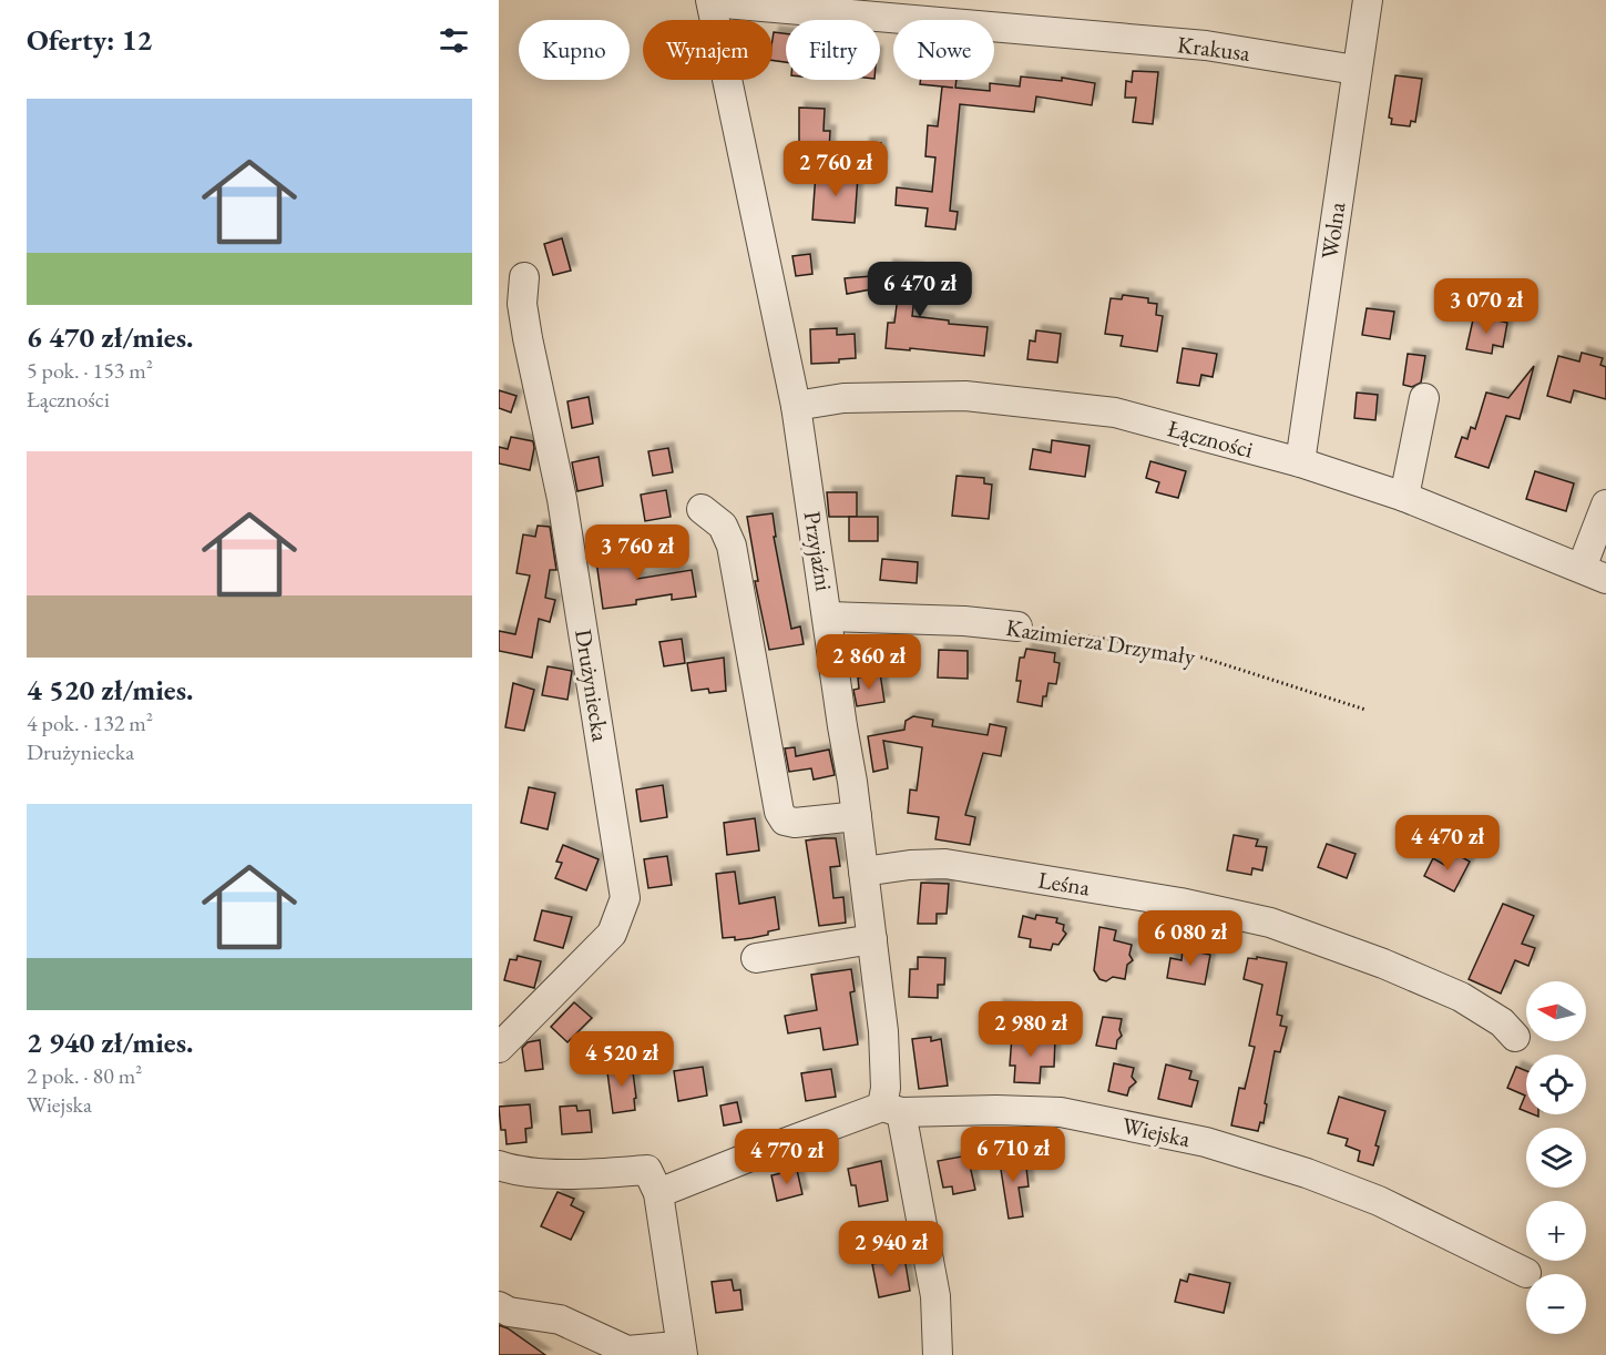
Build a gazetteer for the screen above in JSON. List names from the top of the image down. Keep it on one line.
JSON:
{"streets":{"street":["Krakusa","Wolna","Łączności","Przyjaźni","Kazimierza Drzymały","Drużyniecka","Leśna","Wiejska"]},"crossings":[["Krakusa","Wolna"],["Krakusa","Przyjaźni"],["Wolna","Łączności"],["Łączności","Przyjaźni"],["Przyjaźni","Kazimierza Drzymały"],["Przyjaźni","Leśna"],["Przyjaźni","Wiejska"]],"north":"left","page":{"heading":"Oferty: 12","chip":["Kupno","Wynajem","Filtry","Nowe"],"list":[{"name":"6 470 zł/mies.","note":"5 pok. · 153 m² · Łączności"},{"name":"4 520 zł/mies.","note":"4 pok. · 132 m² · Drużyniecka"},{"name":"2 940 zł/mies.","note":"2 pok. · 80 m² · Wiejska"}],"price":["2 760 zł","6 470 zł","3 070 zł","3 760 zł","2 860 zł","4 470 zł","6 080 zł","2 980 zł","4 520 zł","6 710 zł","4 770 zł","2 940 zł"],"map_buttons":["+","−"]}}
